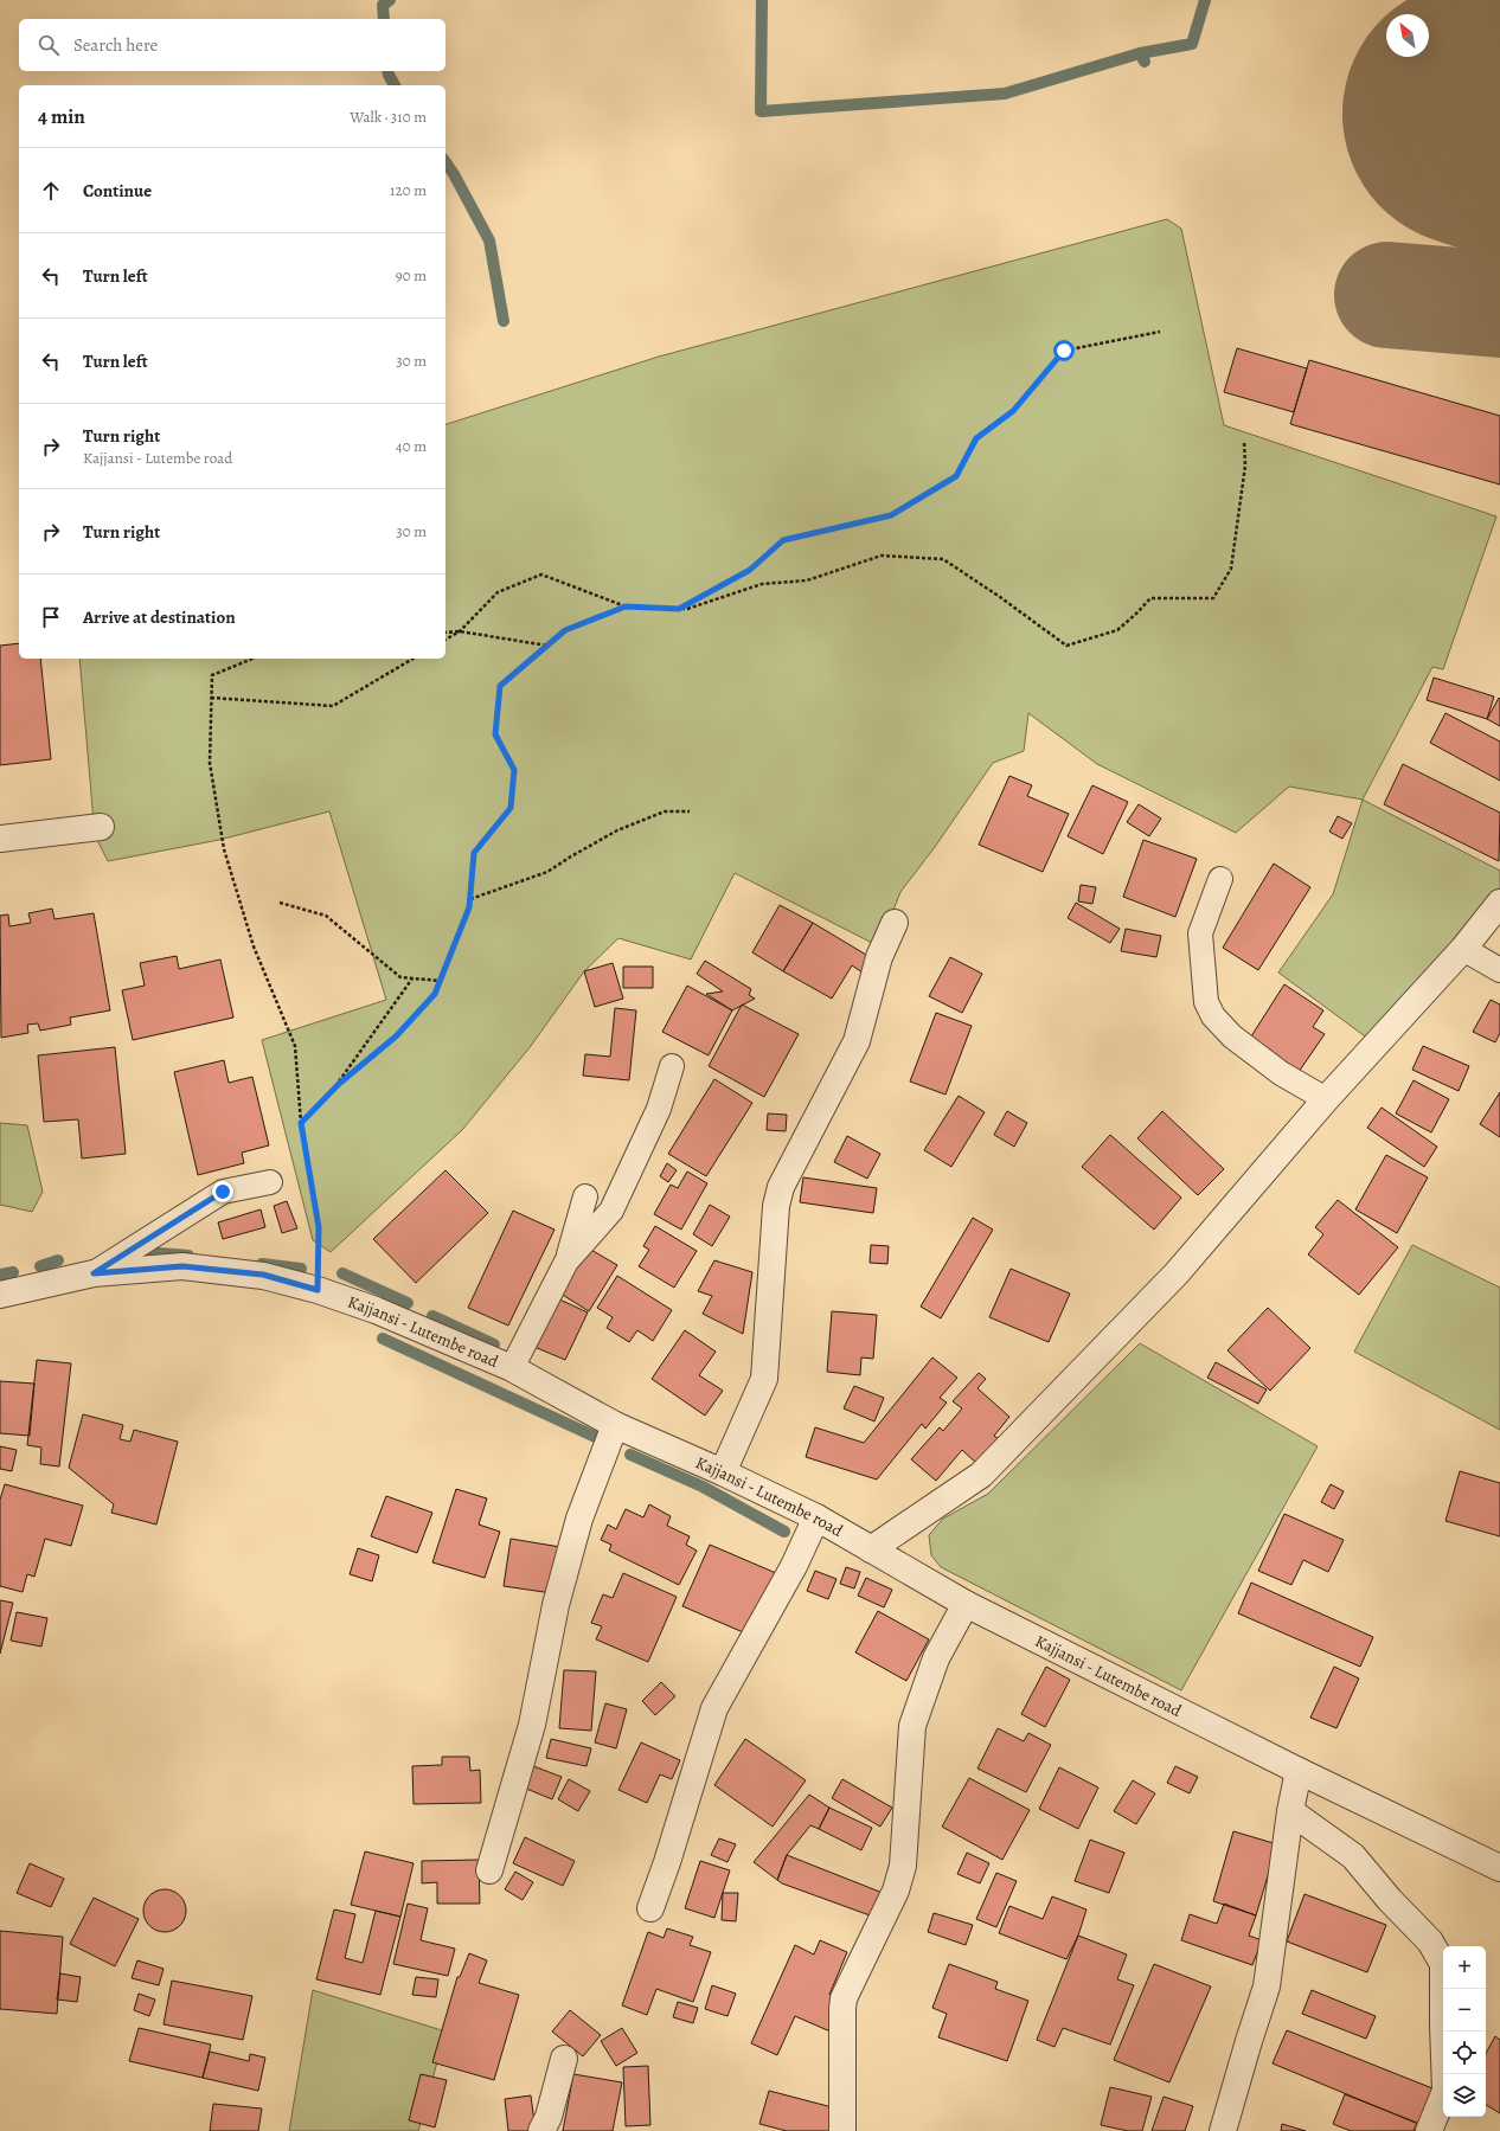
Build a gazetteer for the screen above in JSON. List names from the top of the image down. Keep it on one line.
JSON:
{"streets":{"street":["Kajjansi - Lutembe road"]},"north":"top left","page":{"search":"Search here","heading":["4 min","Walk · 310 m"],"list":[["Continue","120 m"],["Turn left","90 m"],["Turn left","30 m"],["Turn right","Kajjansi - Lutembe road","40 m"],["Turn right","30 m"],"Arrive at destination"],"map_buttons":["+","−"]}}
